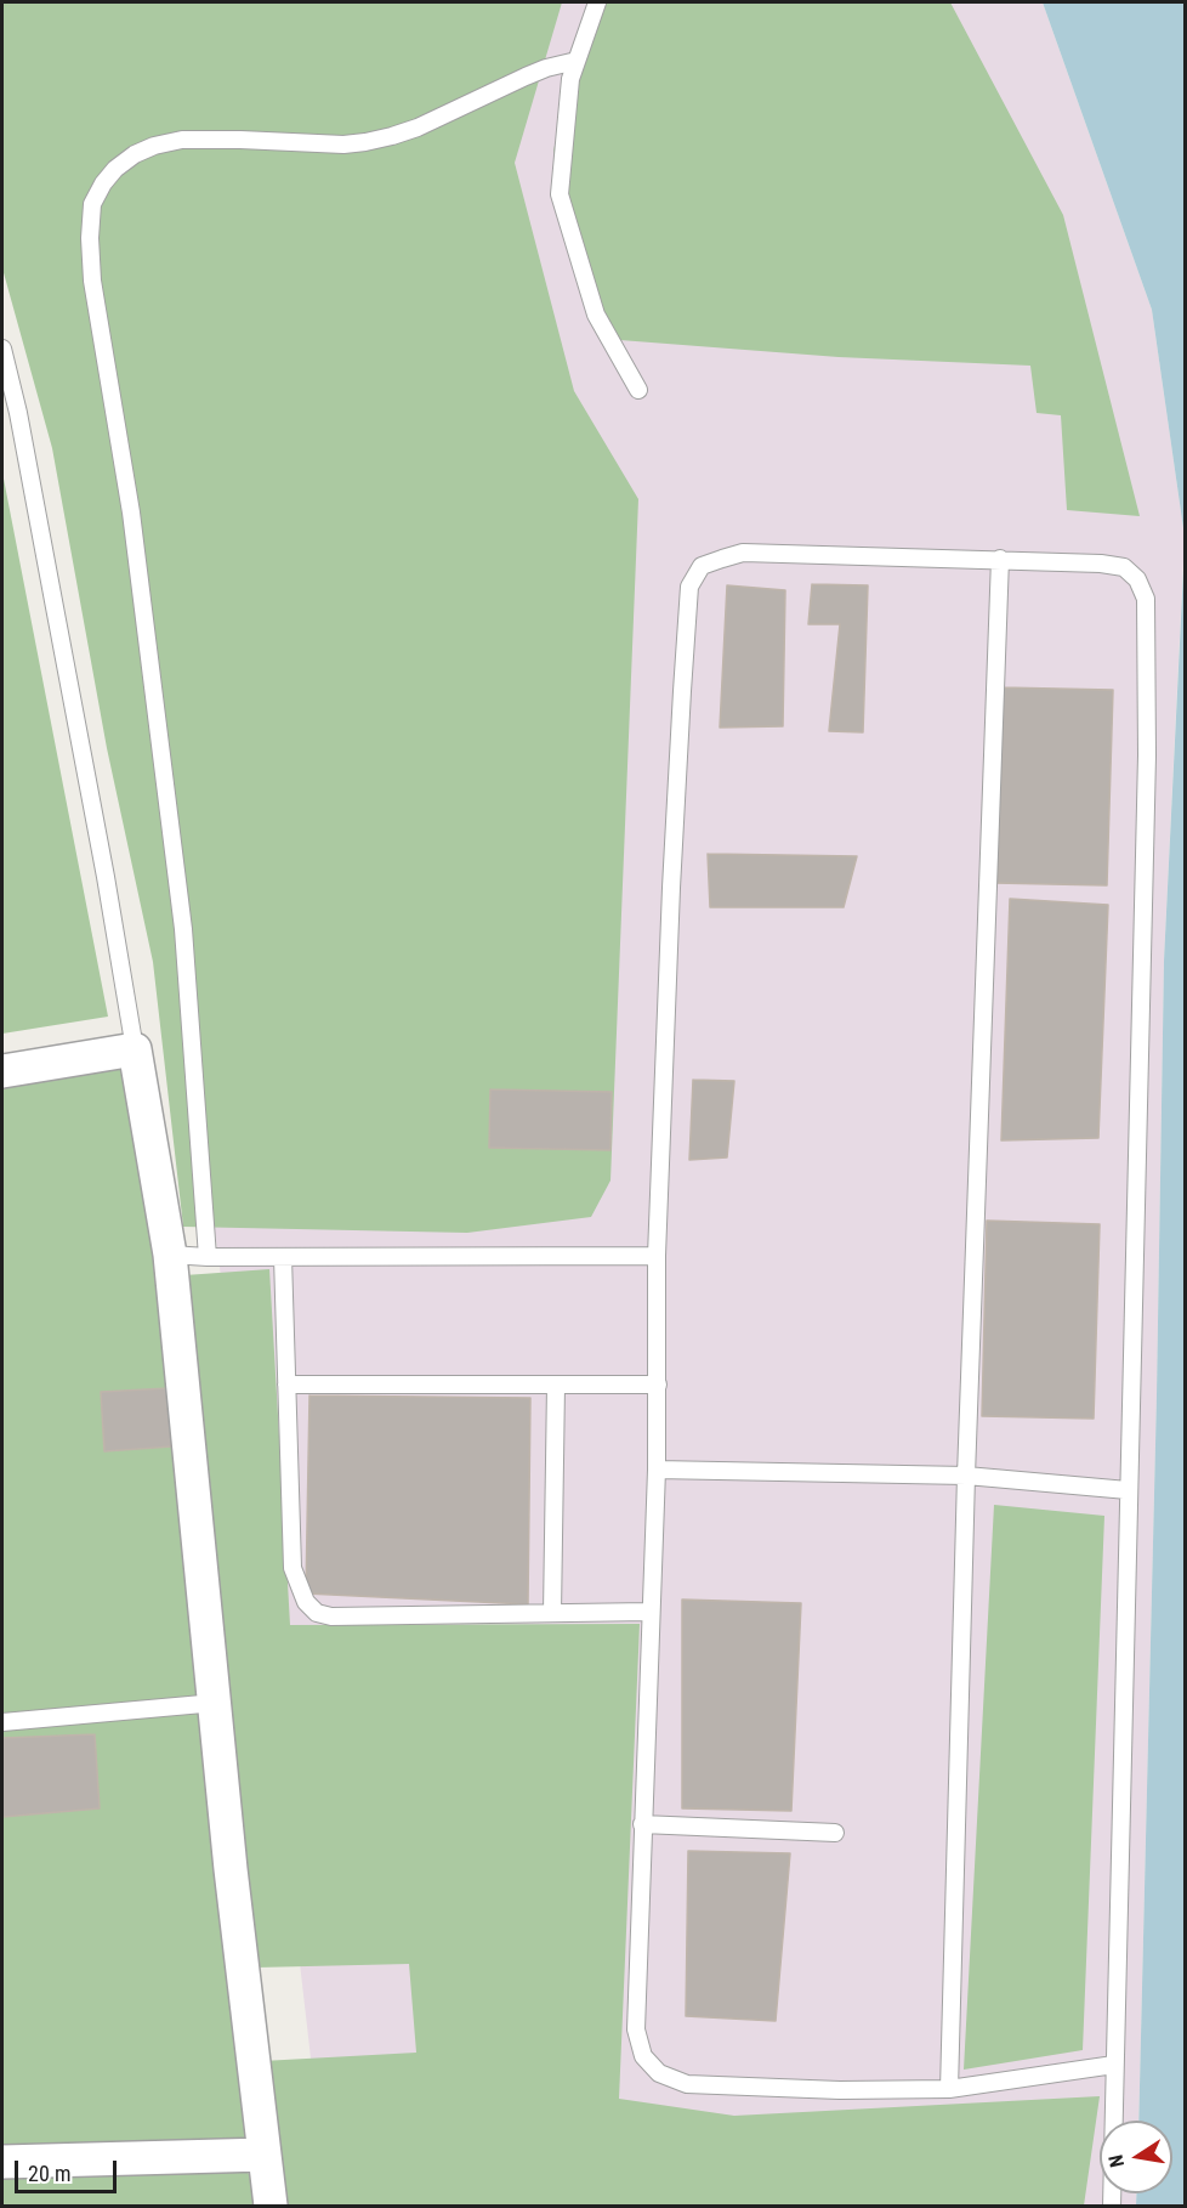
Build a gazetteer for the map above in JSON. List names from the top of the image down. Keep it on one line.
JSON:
{"scale_bar":"20 m","north":"left"}
